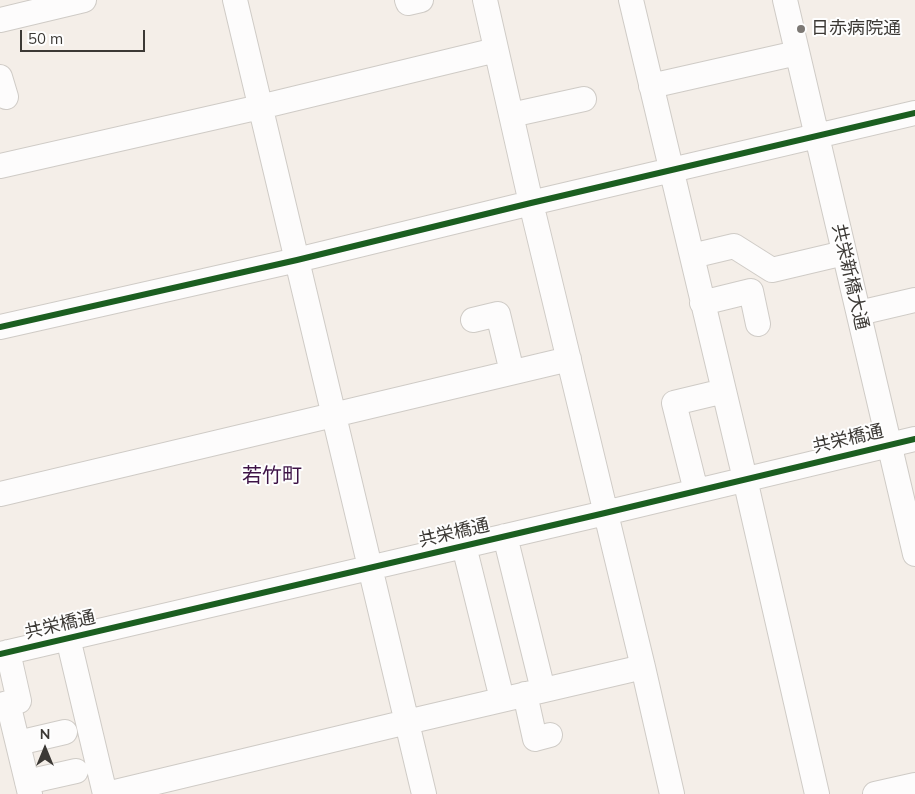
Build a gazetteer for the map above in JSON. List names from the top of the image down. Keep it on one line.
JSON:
{"streets":{"street":["共栄新橋大通","共栄橋通"]},"crossings":[["共栄新橋大通","共栄橋通"]],"districts":["若竹町"],"places":["日赤病院通"],"scale_bar":"50 m","north":"top"}
